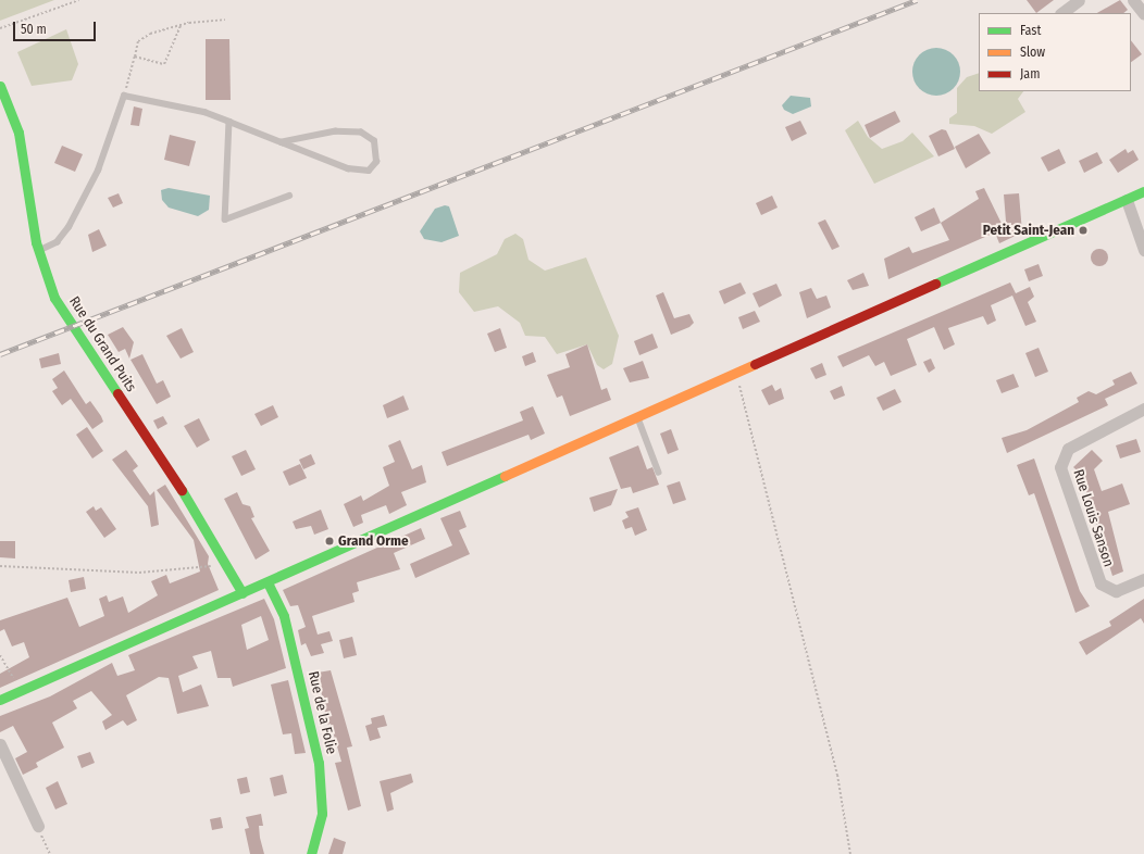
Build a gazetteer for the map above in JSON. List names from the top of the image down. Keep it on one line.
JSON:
{"streets":{"main road":["Rue du Grand Puits","Rue de la Folie"],"street":["Rue Louis Sanson"]},"places":["Petit Saint-Jean","Grand Orme"],"legend":["Fast","Slow","Jam"],"scale_bar":"50 m"}
